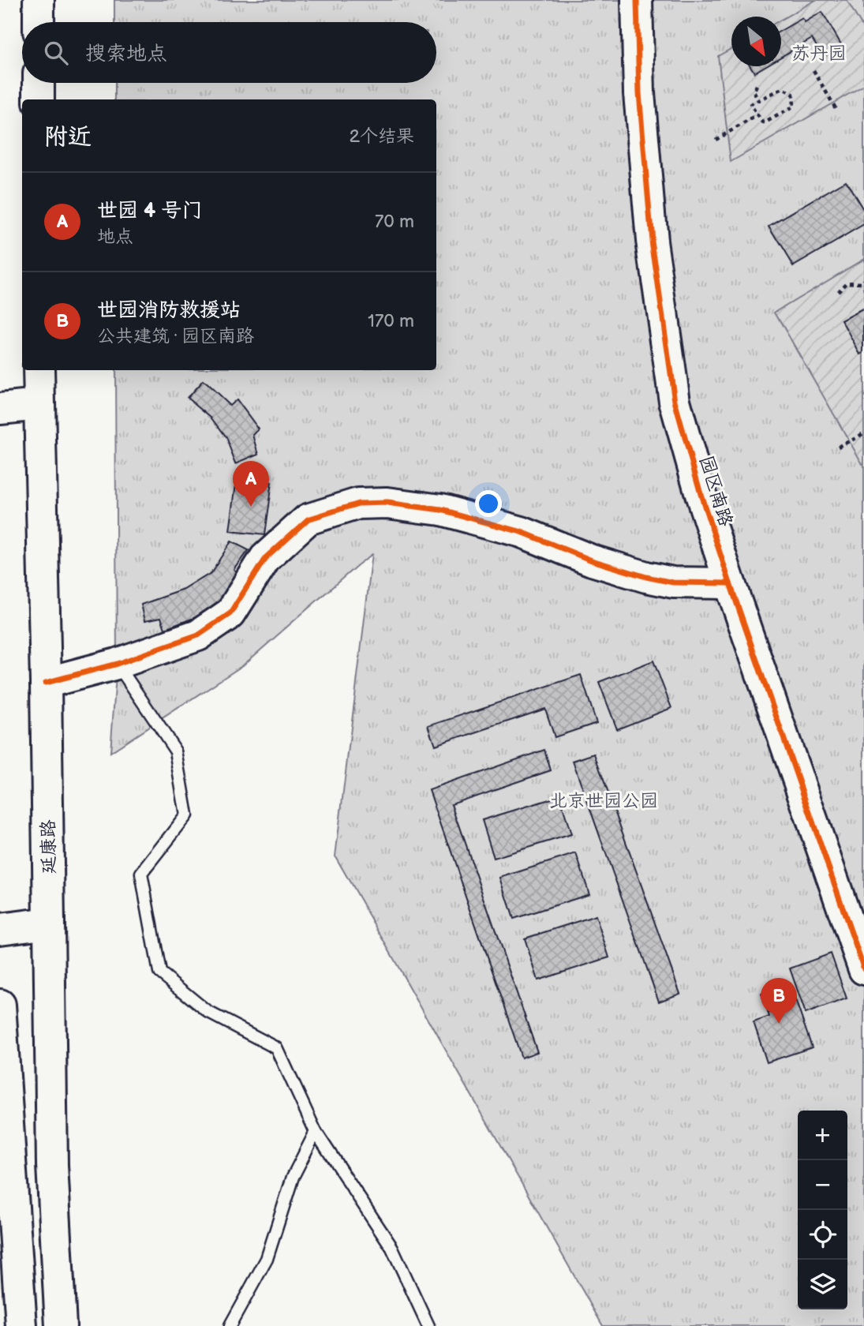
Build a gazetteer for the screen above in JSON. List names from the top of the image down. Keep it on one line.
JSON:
{"streets":{"street":["园区南路","延康路"]},"parks":["苏丹园","北京世园公园"],"north":"bottom right","page":{"search":"搜索地点","heading":["附近","2个结果"],"list":[{"mark":"A","name":"世园 4 号门","note":"地点","value":"70 m"},{"mark":"B","name":"世园消防救援站","note":"公共建筑 · 园区南路","value":"170 m"}],"pins":["A","B"],"map_buttons":["+","−"]}}
